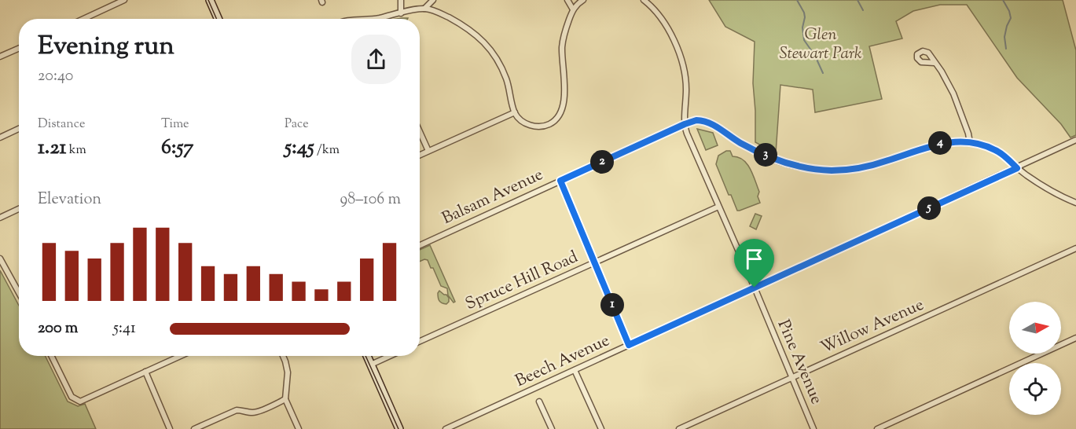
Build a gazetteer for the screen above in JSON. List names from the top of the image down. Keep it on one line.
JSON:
{"streets":{"street":["Balsam Avenue","Spruce Hill Road","Willow Avenue","Beech Avenue","Pine Avenue"]},"crossings":[["Balsam Avenue","Beech Avenue"],["Balsam Avenue","Pine Avenue"],["Spruce Hill Road","Pine Avenue"],["Willow Avenue","Pine Avenue"],["Beech Avenue","Pine Avenue"]],"parks":["Glen Stewart Park"],"north":"right","page":{"heading":["Evening run","20:40"],"stats":[["Distance","1.21 km"],["Time","6:57"],["Pace","5:45 /km"]],"pins":["4","3","2","5","1"],"chart":["Elevation","98–106 m"],"list":[{"name":"200 m","note":"5:41"}]}}
